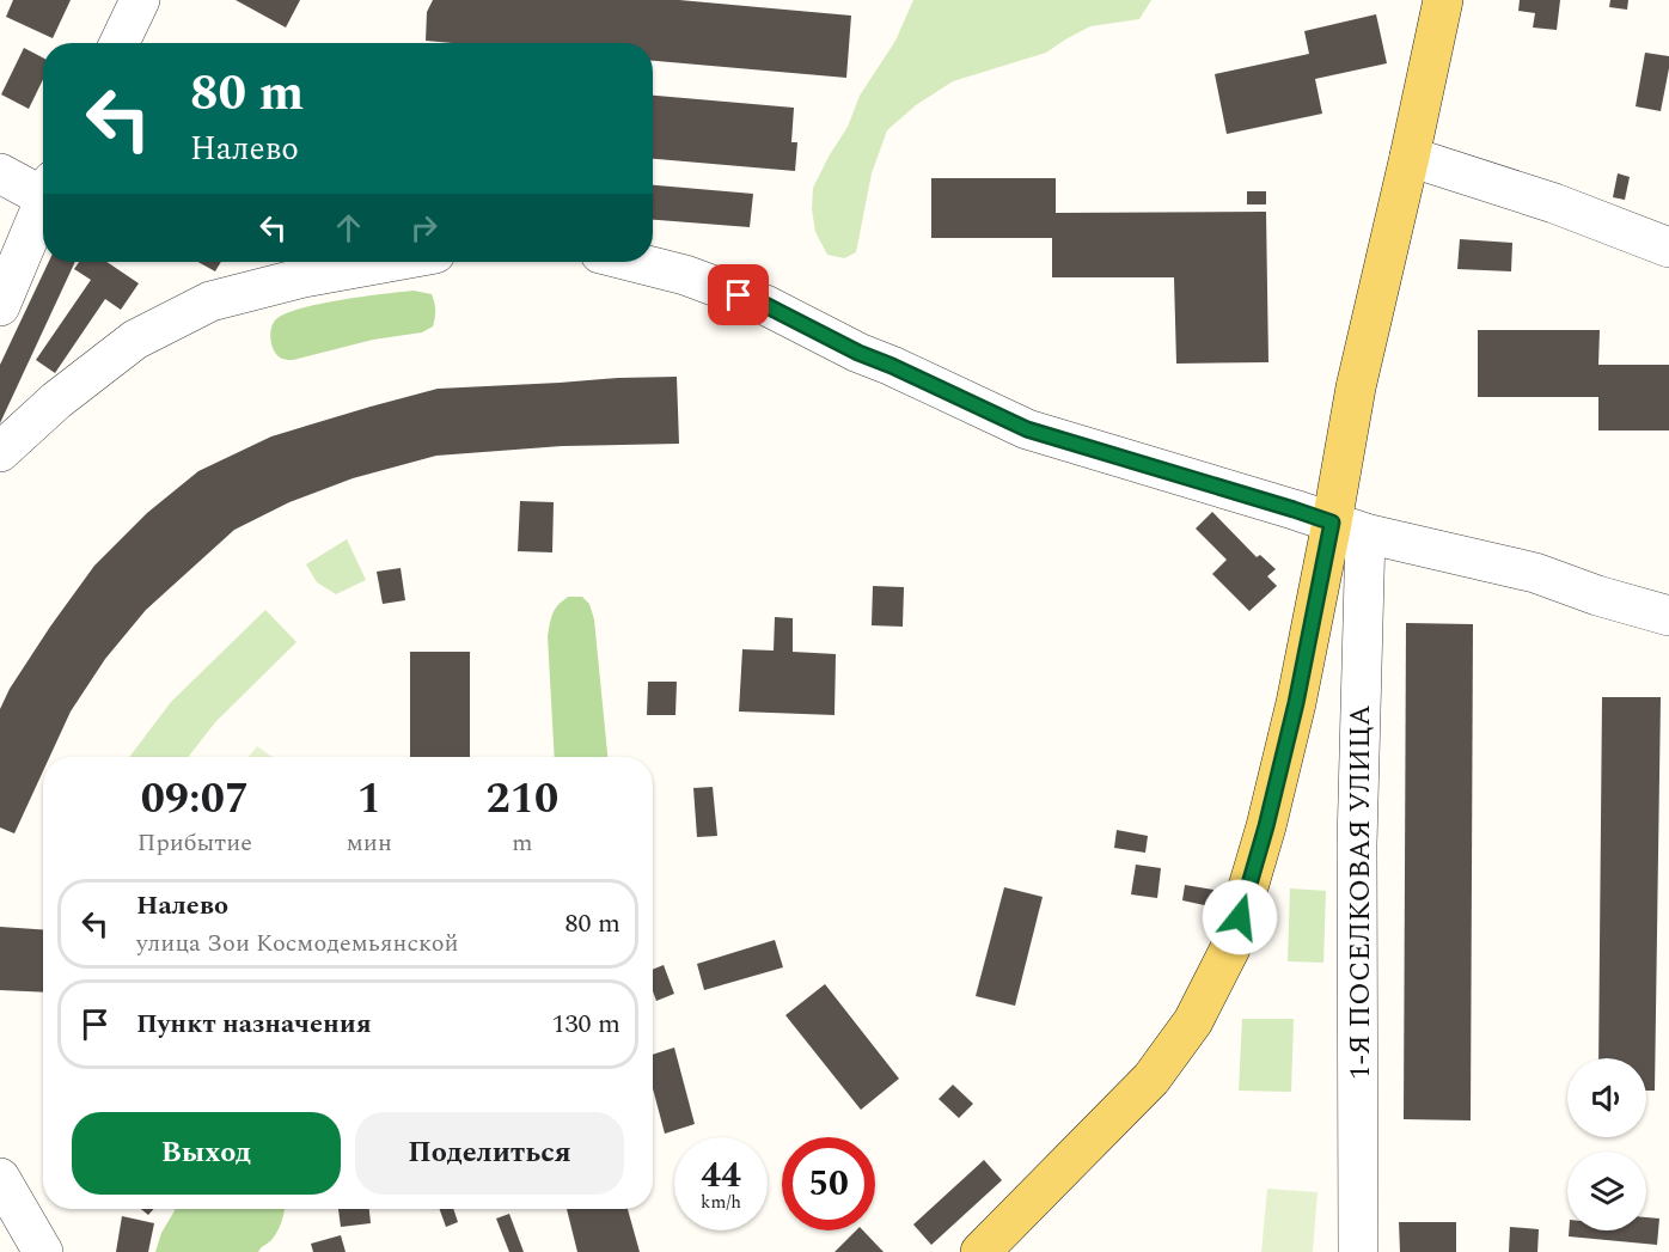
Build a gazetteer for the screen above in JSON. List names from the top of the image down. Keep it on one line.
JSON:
{"streets":{"street":["1-Я ПОСЕЛКОВАЯ УЛИЦА"]},"page":{"turn":["80 m","Налево"],"eta":["09:07","Прибытие","1","мин","210","m"],"list":[{"name":"Налево","note":"улица Зои Космодемьянской","value":"80 m"},{"name":"Пункт назначения","value":"130 m"}],"buttons":["Выход","Поделиться"],"speed":"44 km/h","limit":"50"}}
